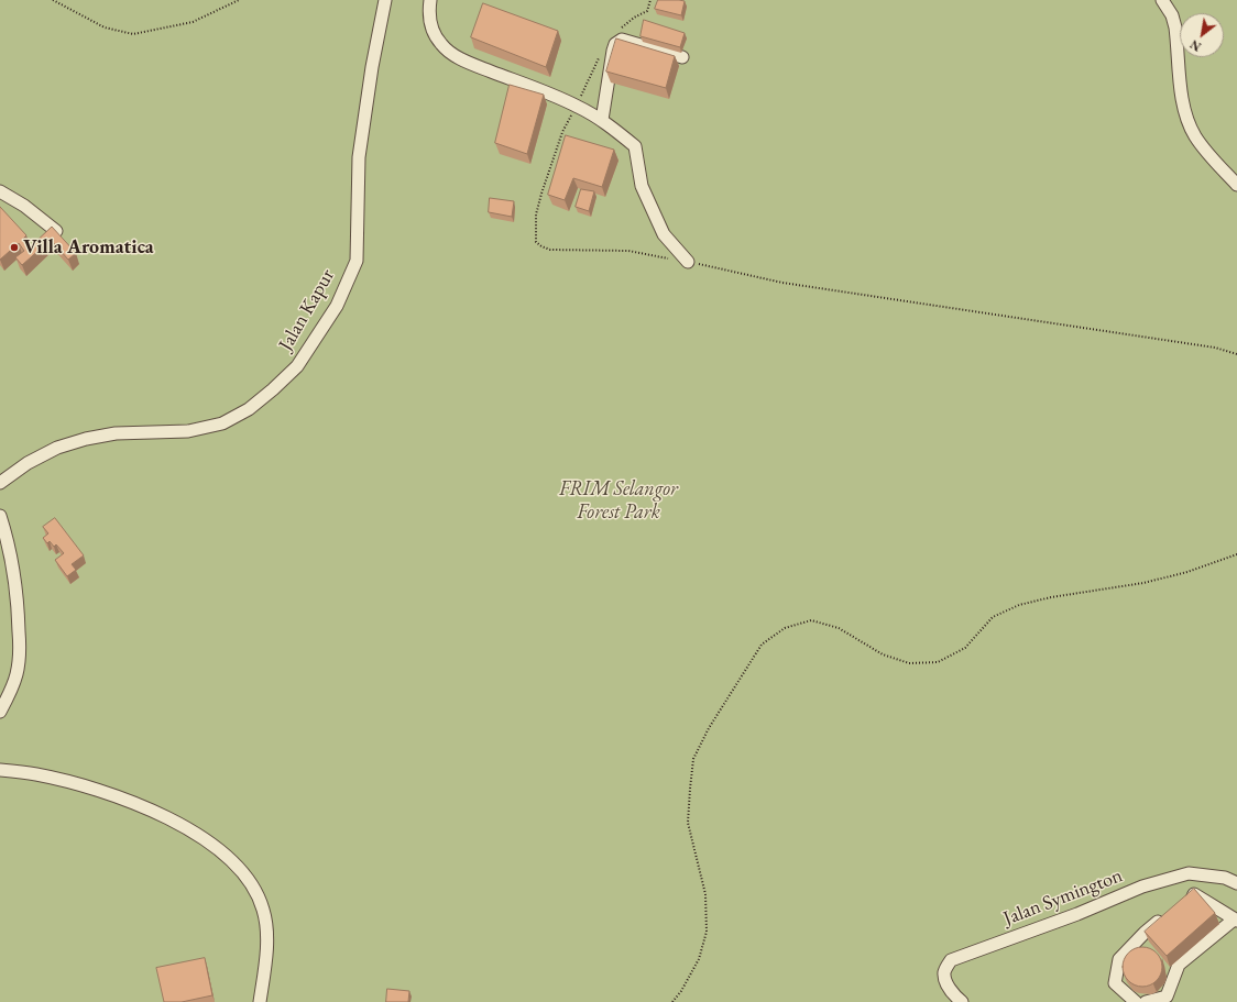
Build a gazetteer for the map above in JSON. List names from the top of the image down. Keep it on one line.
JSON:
{"streets":{"street":["Jalan Kapur","Jalan Symington"]},"parks":["FRIM Selangor Forest Park"],"places":["Villa Aromatica"],"north":"bottom left"}
